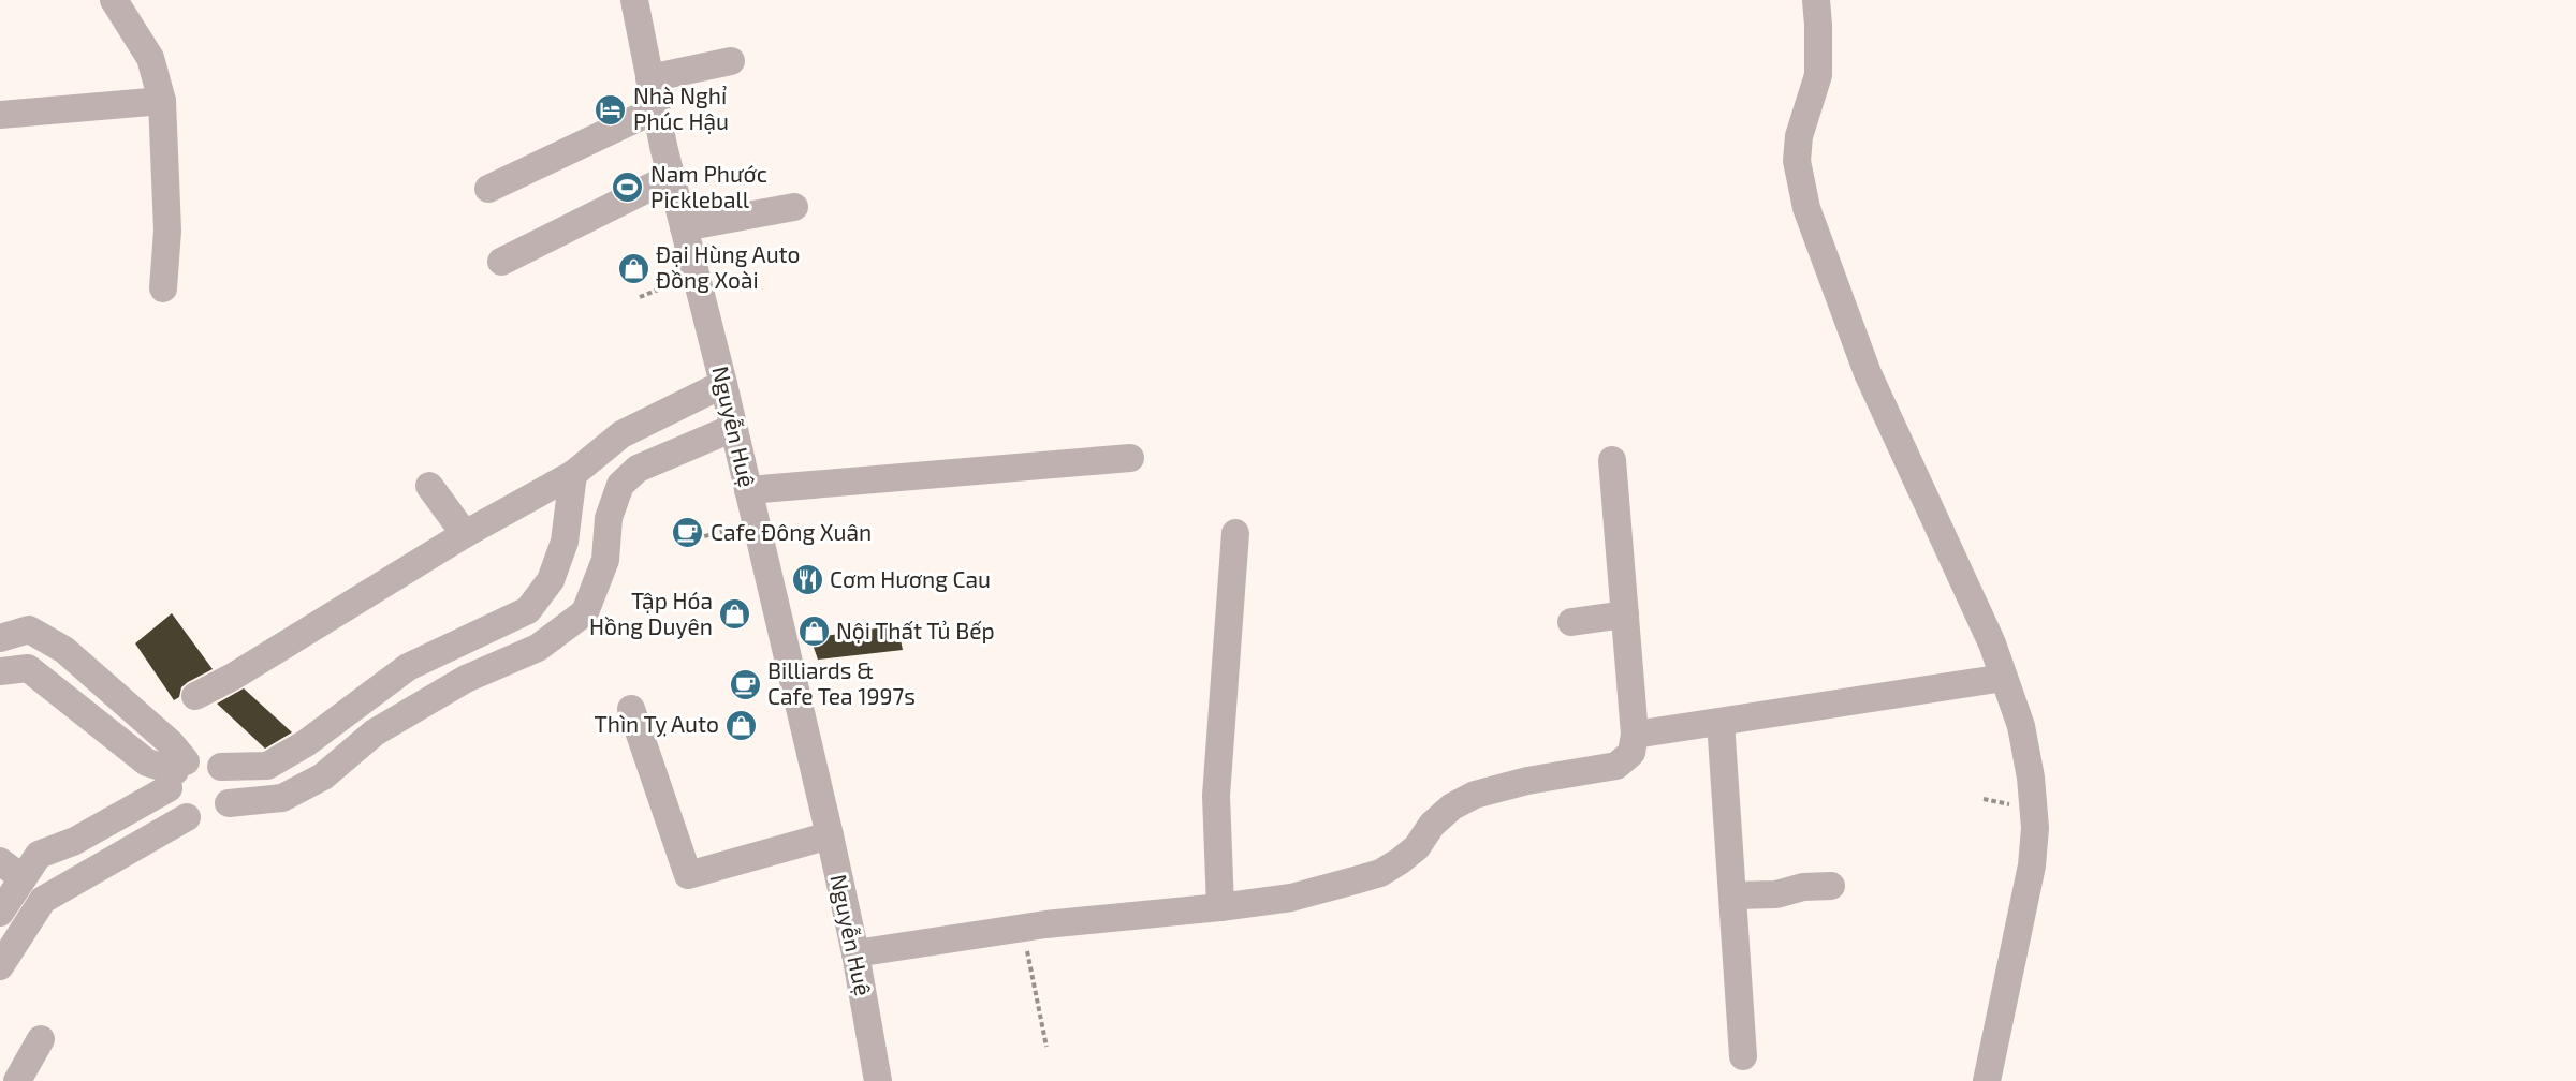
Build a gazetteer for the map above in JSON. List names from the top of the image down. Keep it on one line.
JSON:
{"streets":{"street":["Nguyễn Huệ"]},"places":{"hotel":["Nhà Nghỉ Phúc Hậu"],"sports":["Nam Phước Pickleball"],"shop":["Đại Hùng Auto Đồng Xoài","Tập Hóa Hồng Duyên","Nội Thất Tủ Bếp","Thìn Tỵ Auto"],"cafe":["Cafe Đông Xuân","Billiards & Cafe Tea 1997s"],"restaurant":["Cơm Hương Cau"]}}
